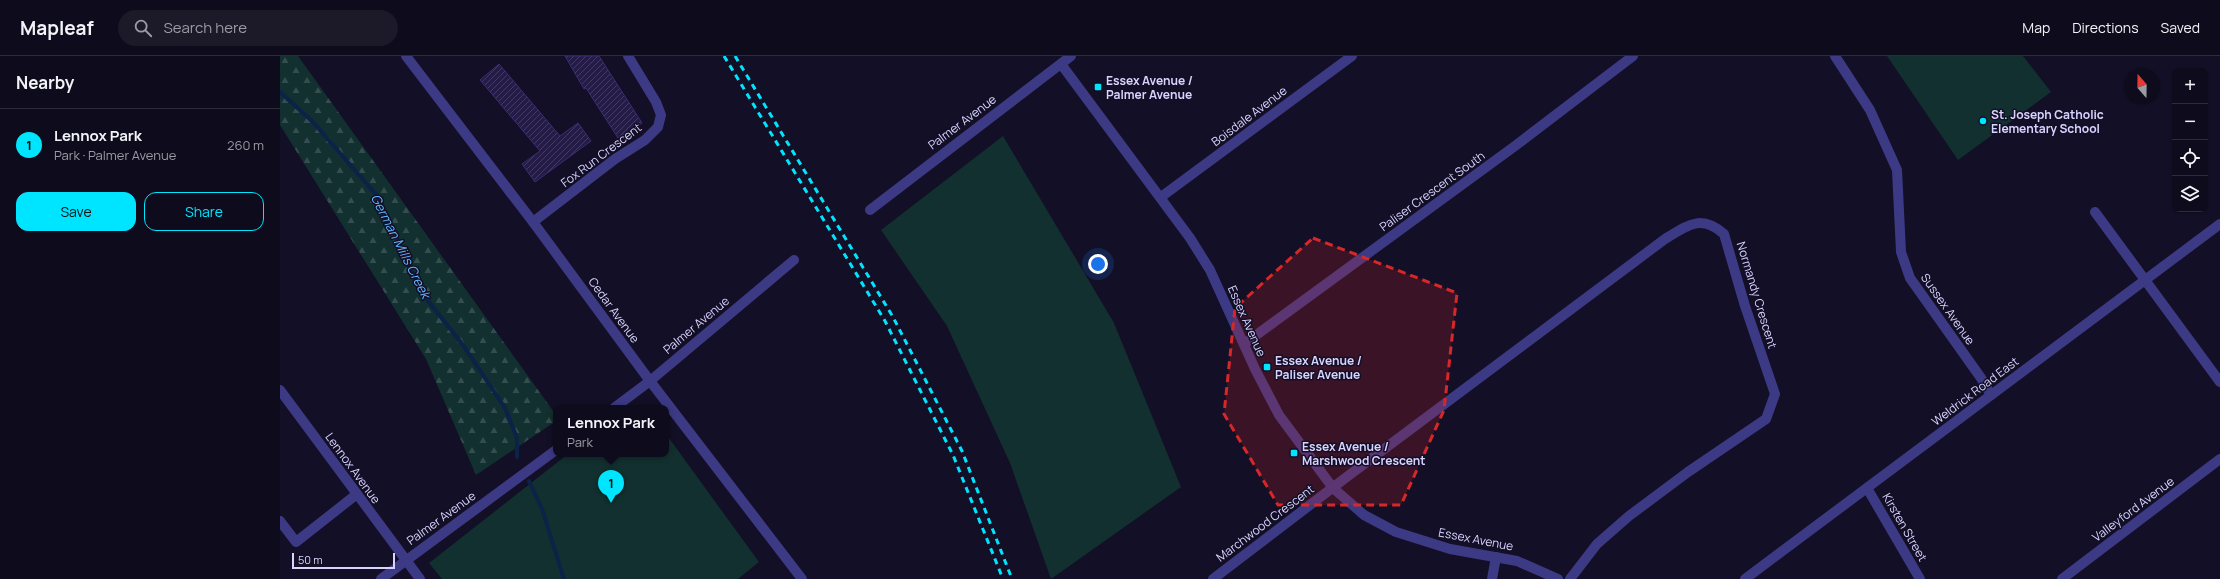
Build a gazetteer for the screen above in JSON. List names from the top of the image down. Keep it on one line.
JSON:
{"streets":{"street":["Boisdale Avenue","Palmer Avenue","Fox Run Crescent","Paliser Crescent South","Normandy Crescent","Sussex Avenue","Cedar Avenue","Essex Avenue","Weldrick Road East","Lennox Avenue","Valleyford Avenue","Marchwood Crescent","Kirsten Street"]},"crossings":[["Boisdale Avenue","Essex Avenue"],["Palmer Avenue","Cedar Avenue"],["Palmer Avenue","Essex Avenue"],["Palmer Avenue","Lennox Avenue"],["Fox Run Crescent","Cedar Avenue"],["Paliser Crescent South","Essex Avenue"],["Normandy Crescent","Essex Avenue"],["Normandy Crescent","Marchwood Crescent"],["Sussex Avenue","Weldrick Road East"],["Essex Avenue","Marchwood Crescent"],["Weldrick Road East","Kirsten Street"]],"water":["German Mills Creek"],"places":{"transit":["Essex Avenue / Palmer Avenue","Essex Avenue / Paliser Avenue","Essex Avenue / Marshwood Crescent"],"other":["St. Joseph Catholic Elementary School"]},"scale_bar":"50 m","north":"top","page":{"header":"Mapleaf","search":"Search here","nav":["Map","Directions","Saved"],"heading":"Nearby","map_buttons":["+","−"],"list":[{"mark":"1","name":"Lennox Park","note":"Park · Palmer Avenue","value":"260 m"}],"buttons":["Save","Share"],"popup":["Lennox Park","Park"],"pins":"1","scale":"50 m"}}
